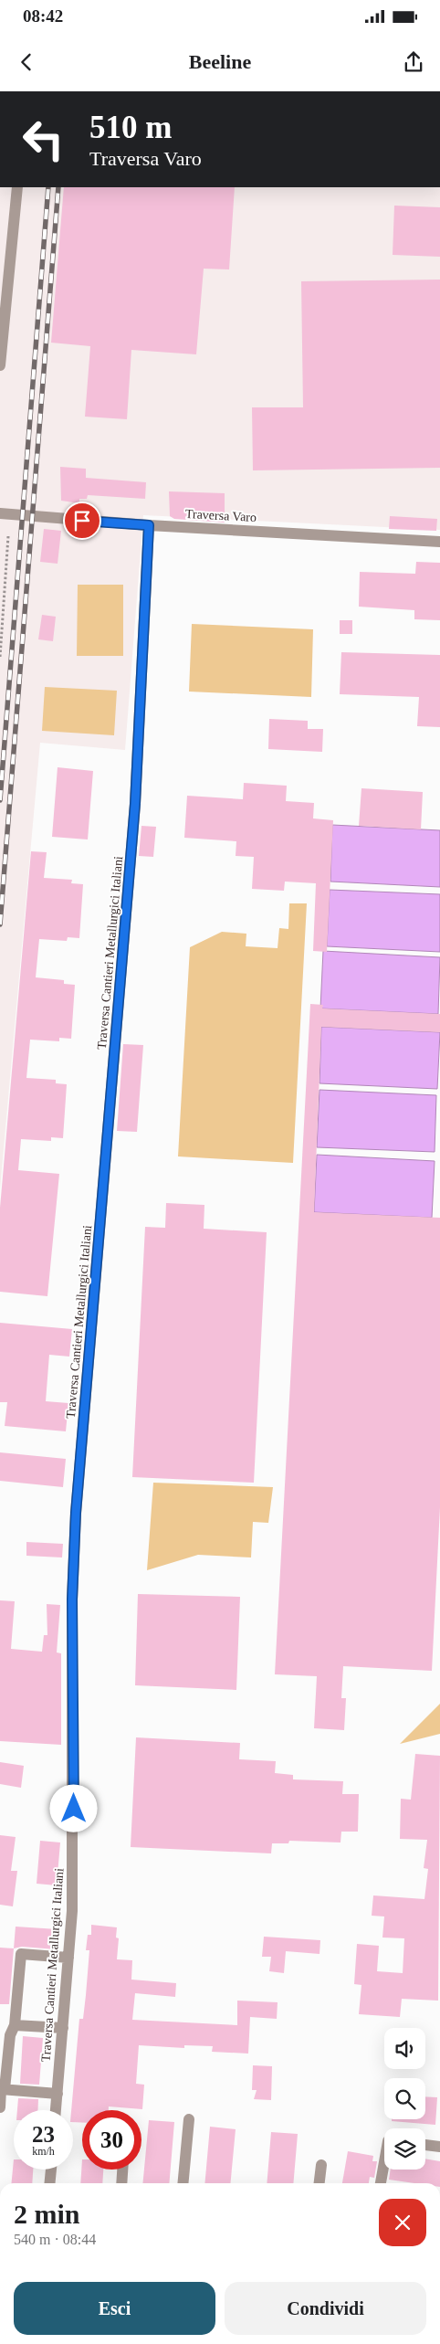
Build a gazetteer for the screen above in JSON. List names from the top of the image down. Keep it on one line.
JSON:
{"streets":{"street":["Traversa Varo","Traversa Cantieri Metallurgici Italiani"]},"crossings":[["Traversa Varo","Traversa Cantieri Metallurgici Italiani"]],"page":{"status":"08:42","header":"Beeline","turn":["510 m","Traversa Varo"],"speed":"23 km/h","limit":"30","heading":["2 min","540 m · 08:44"],"buttons":["Esci","Condividi"]}}
